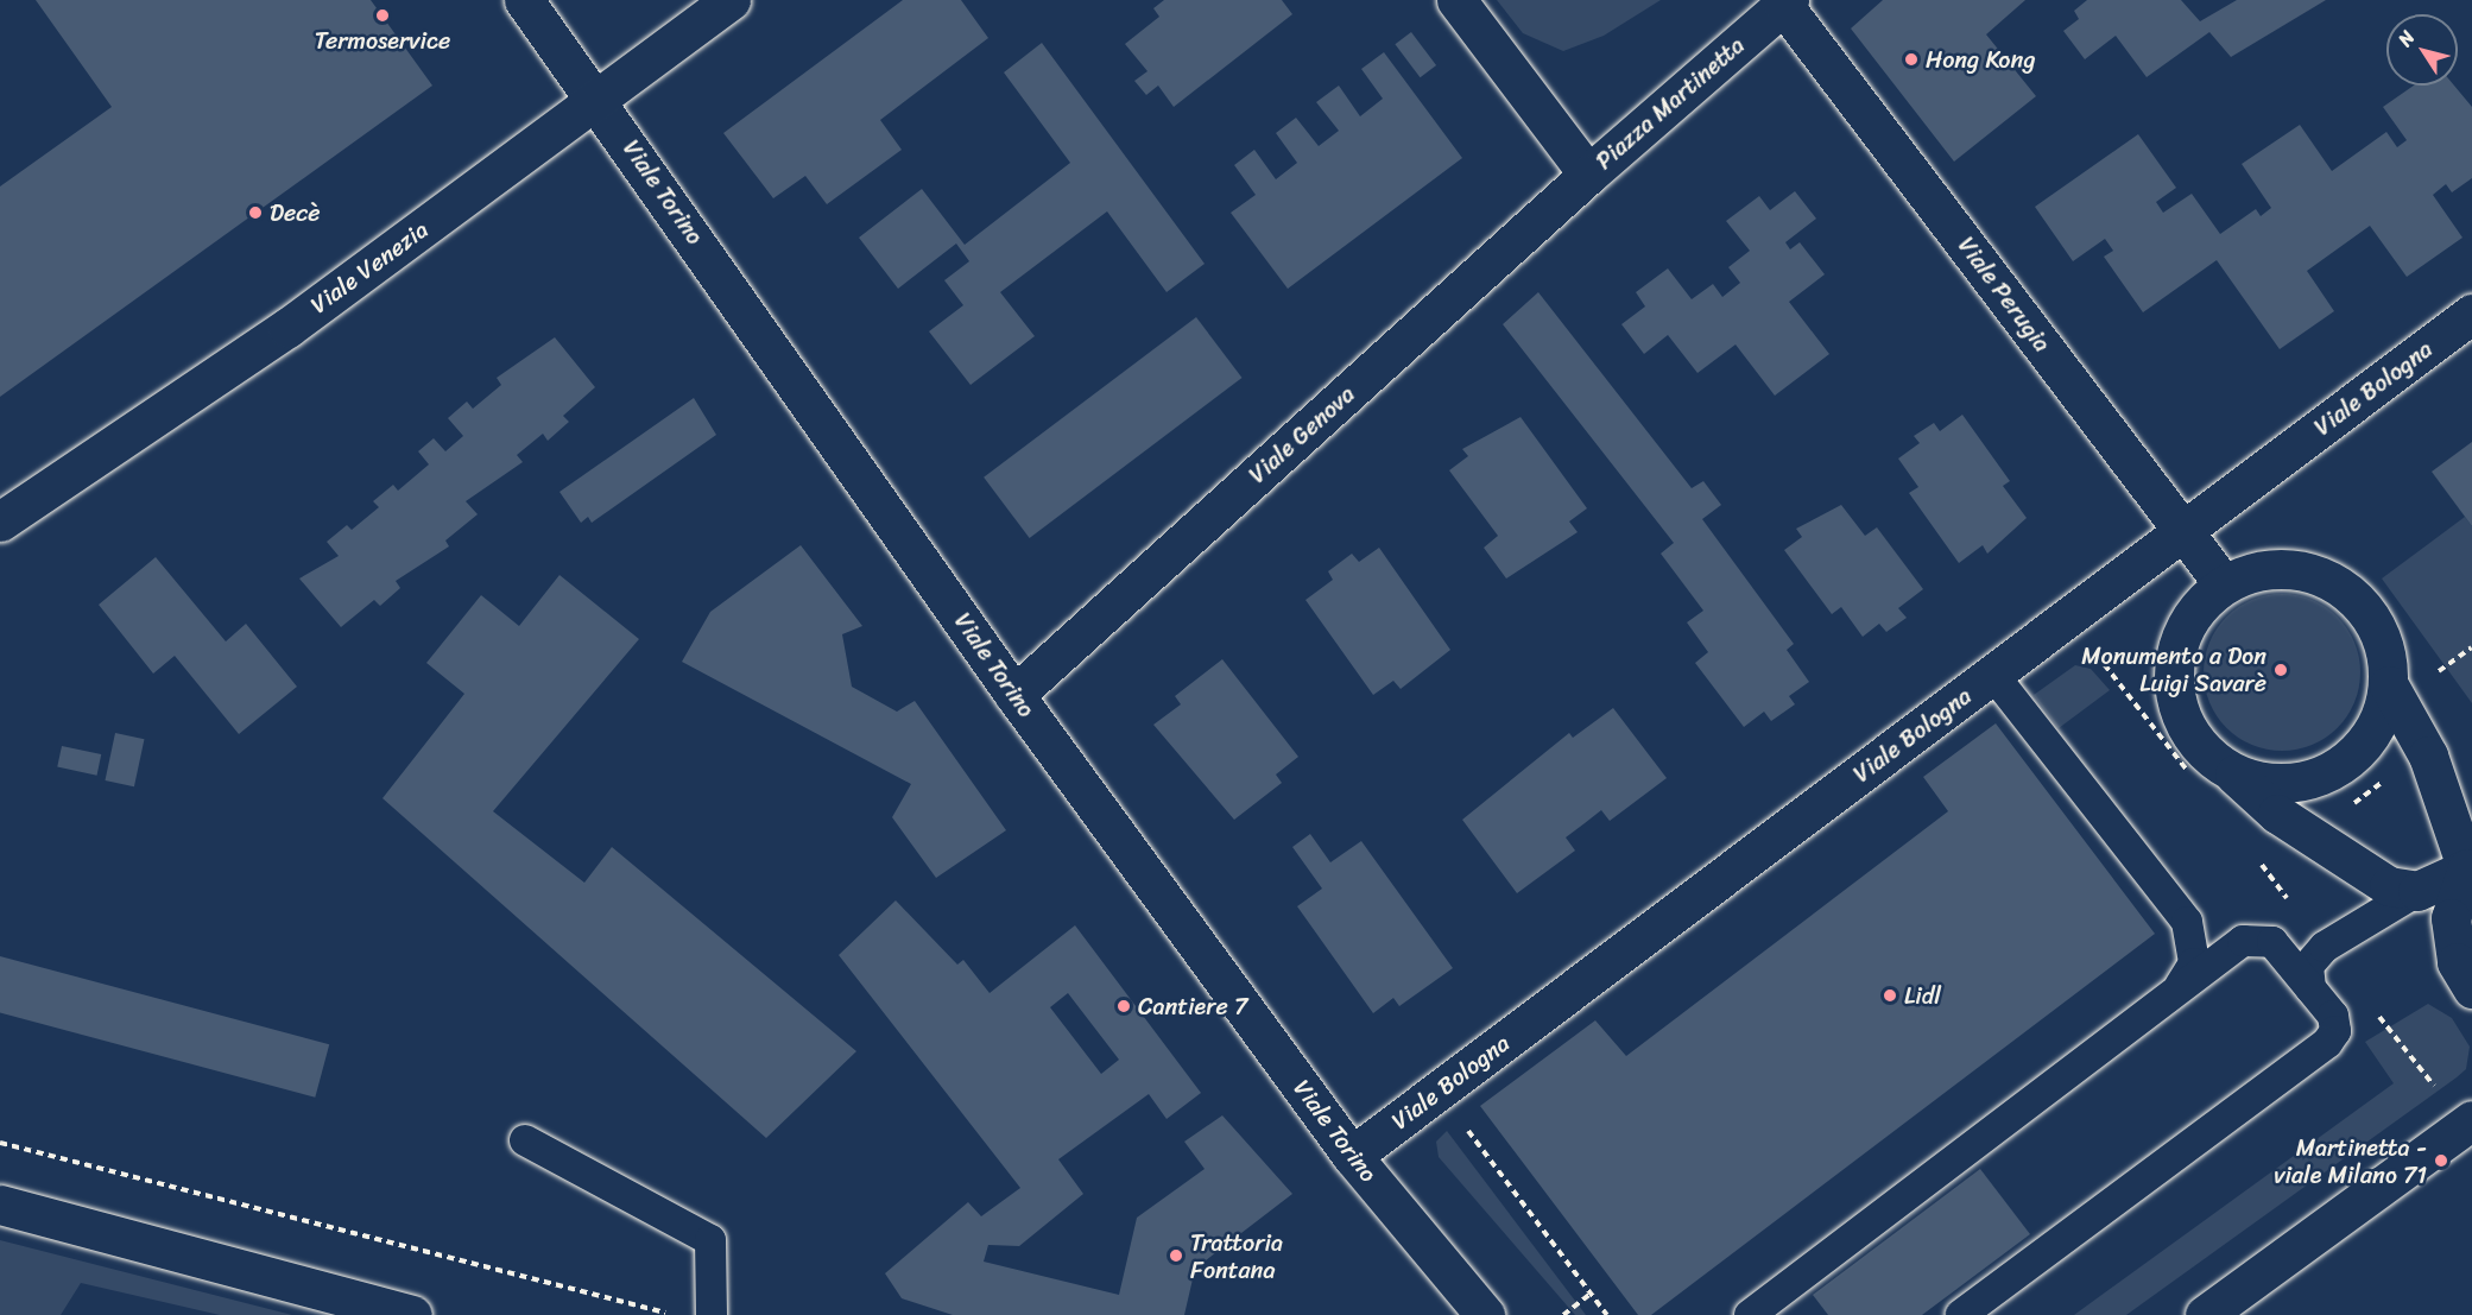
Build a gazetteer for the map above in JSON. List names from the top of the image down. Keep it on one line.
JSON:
{"streets":{"street":["Piazza Martinetta","Viale Torino","Viale Venezia","Viale Perugia","Viale Bologna","Viale Genova"]},"crossings":[["Piazza Martinetta","Viale Perugia"],["Piazza Martinetta","Viale Genova"],["Viale Torino","Viale Venezia"],["Viale Torino","Viale Bologna"],["Viale Torino","Viale Genova"],["Viale Perugia","Viale Bologna"]],"places":["Termoservice","Hong Kong","Decè","Monumento a Don Luigi Savarè","Lidl","Cantiere 7","Martinetta - viale Milano 71","Trattoria Fontana"],"north":"top left"}
